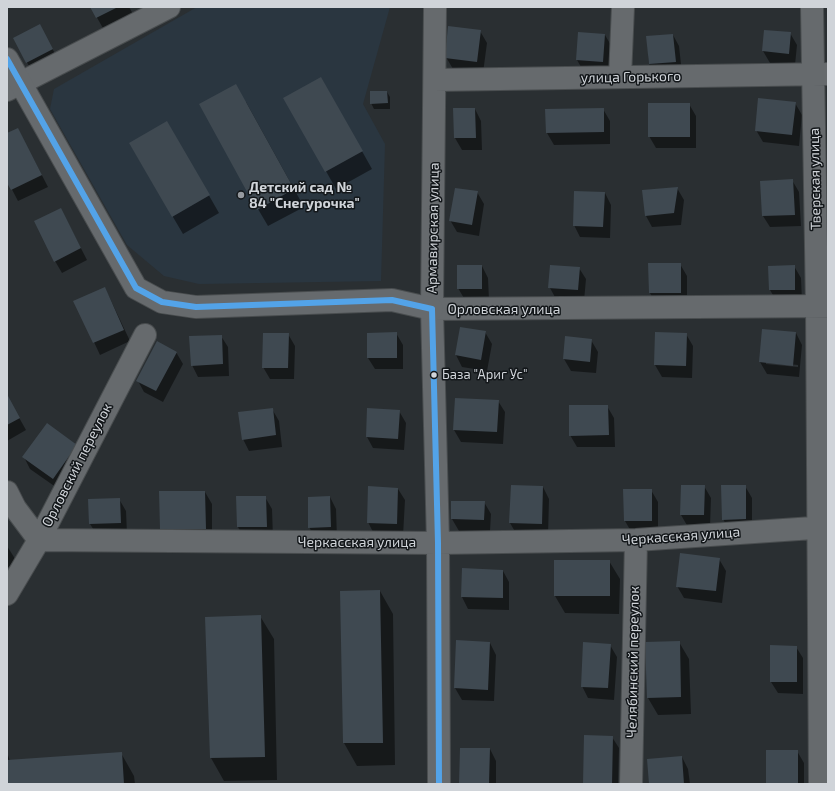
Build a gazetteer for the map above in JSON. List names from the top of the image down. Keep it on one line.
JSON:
{"streets":{"street":["улица Горького","Тверская улица","Армавирская улица","Орловская улица","Орловский переулок","Черкасская улица","Челябинский переулок"]},"crossings":[["улица Горького","Тверская улица"],["улица Горького","Армавирская улица"],["Тверская улица","Орловская улица"],["Тверская улица","Черкасская улица"],["Армавирская улица","Орловская улица"],["Армавирская улица","Черкасская улица"],["Орловский переулок","Черкасская улица"],["Черкасская улица","Челябинский переулок"]],"places":["Детский сад № 84 \"Снегурочка\"","База \"Ариг Ус\""]}
